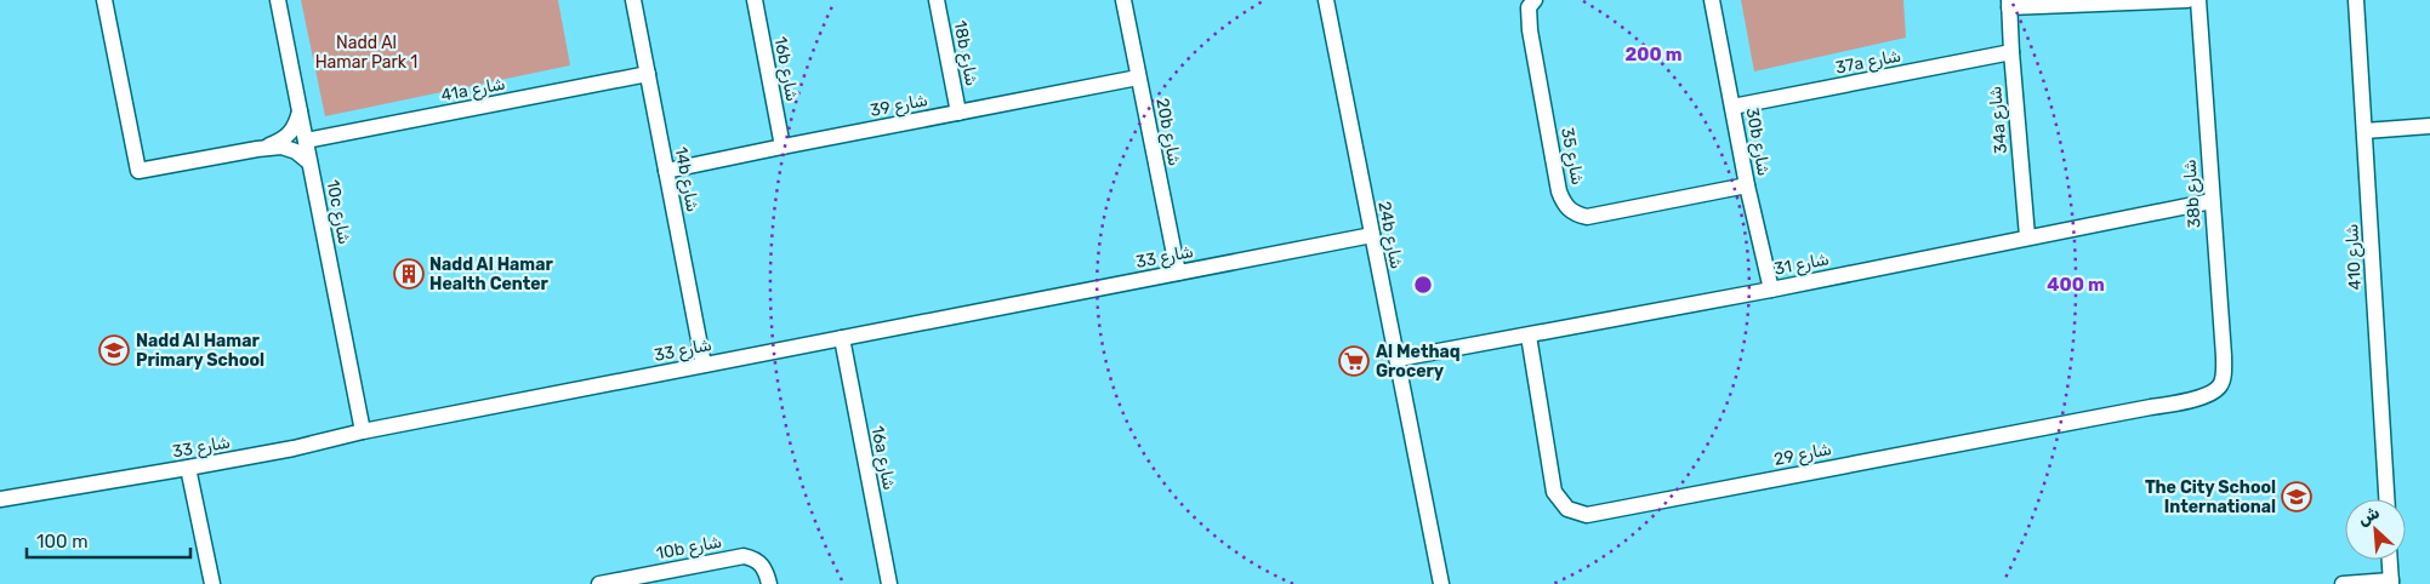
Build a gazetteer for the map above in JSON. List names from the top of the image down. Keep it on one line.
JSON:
{"streets":{"street":["18b شارع","37a شارع","16b شارع","41a شارع","شارع 39","34a شارع","20b شارع","30b شارع","شارع 35","14b شارع","38b شارع","10c شارع","24b شارع","شارع 33","شارع 410","شارع 31","شارع 29","16a شارع","10b شارع"]},"crossings":[["18b شارع","شارع 39"],["37a شارع","34a شارع"],["37a شارع","30b شارع"],["16b شارع","شارع 39"],["41a شارع","14b شارع"],["41a شارع","10c شارع"],["شارع 39","20b شارع"],["شارع 39","14b شارع"],["34a شارع","شارع 31"],["20b شارع","شارع 33"],["30b شارع","شارع 35"],["30b شارع","شارع 31"],["14b شارع","شارع 33"],["38b شارع","شارع 31"],["38b شارع","شارع 29"],["10c شارع","شارع 33"],["24b شارع","شارع 33"],["24b شارع","شارع 31"],["شارع 33","16a شارع"],["شارع 31","شارع 29"]],"parks":["Nadd Al Hamar Park 1"],"places":{"building":["Nadd Al Hamar Health Center"],"school or university":["Nadd Al Hamar Primary School","The City School International"],"supermarket":["Al Methaq Grocery"]},"scale_bar":"100 m","north":"top left","rings":["200 m","400 m"]}
